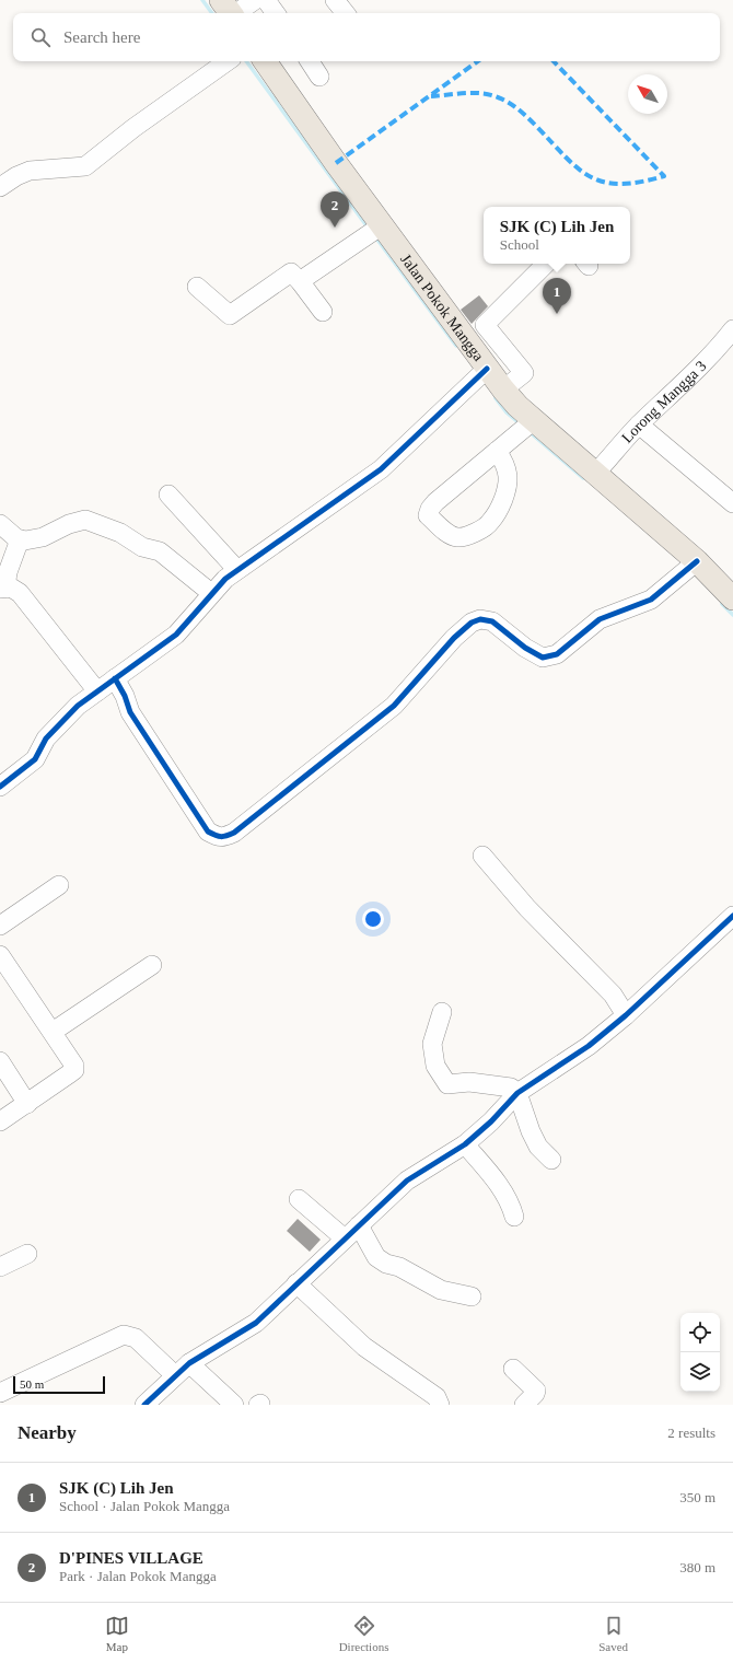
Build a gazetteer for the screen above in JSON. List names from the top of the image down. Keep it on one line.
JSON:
{"streets":{"main road":["Jalan Pokok Mangga"],"street":["Lorong Mangga 3"]},"crossings":[["Jalan Pokok Mangga","Lorong Mangga 3"]],"scale_bar":"50 m","north":"top left","page":{"search":"Search here","pins":["2","1"],"popup":["SJK (C) Lih Jen","School"],"scale":"50 m","heading":["Nearby","2 results"],"list":[{"mark":"1","name":"SJK (C) Lih Jen","note":"School · Jalan Pokok Mangga","value":"350 m"},{"mark":"2","name":"D'PINES VILLAGE","note":"Park · Jalan Pokok Mangga","value":"380 m"}],"nav":["Map","Directions","Saved"]}}
